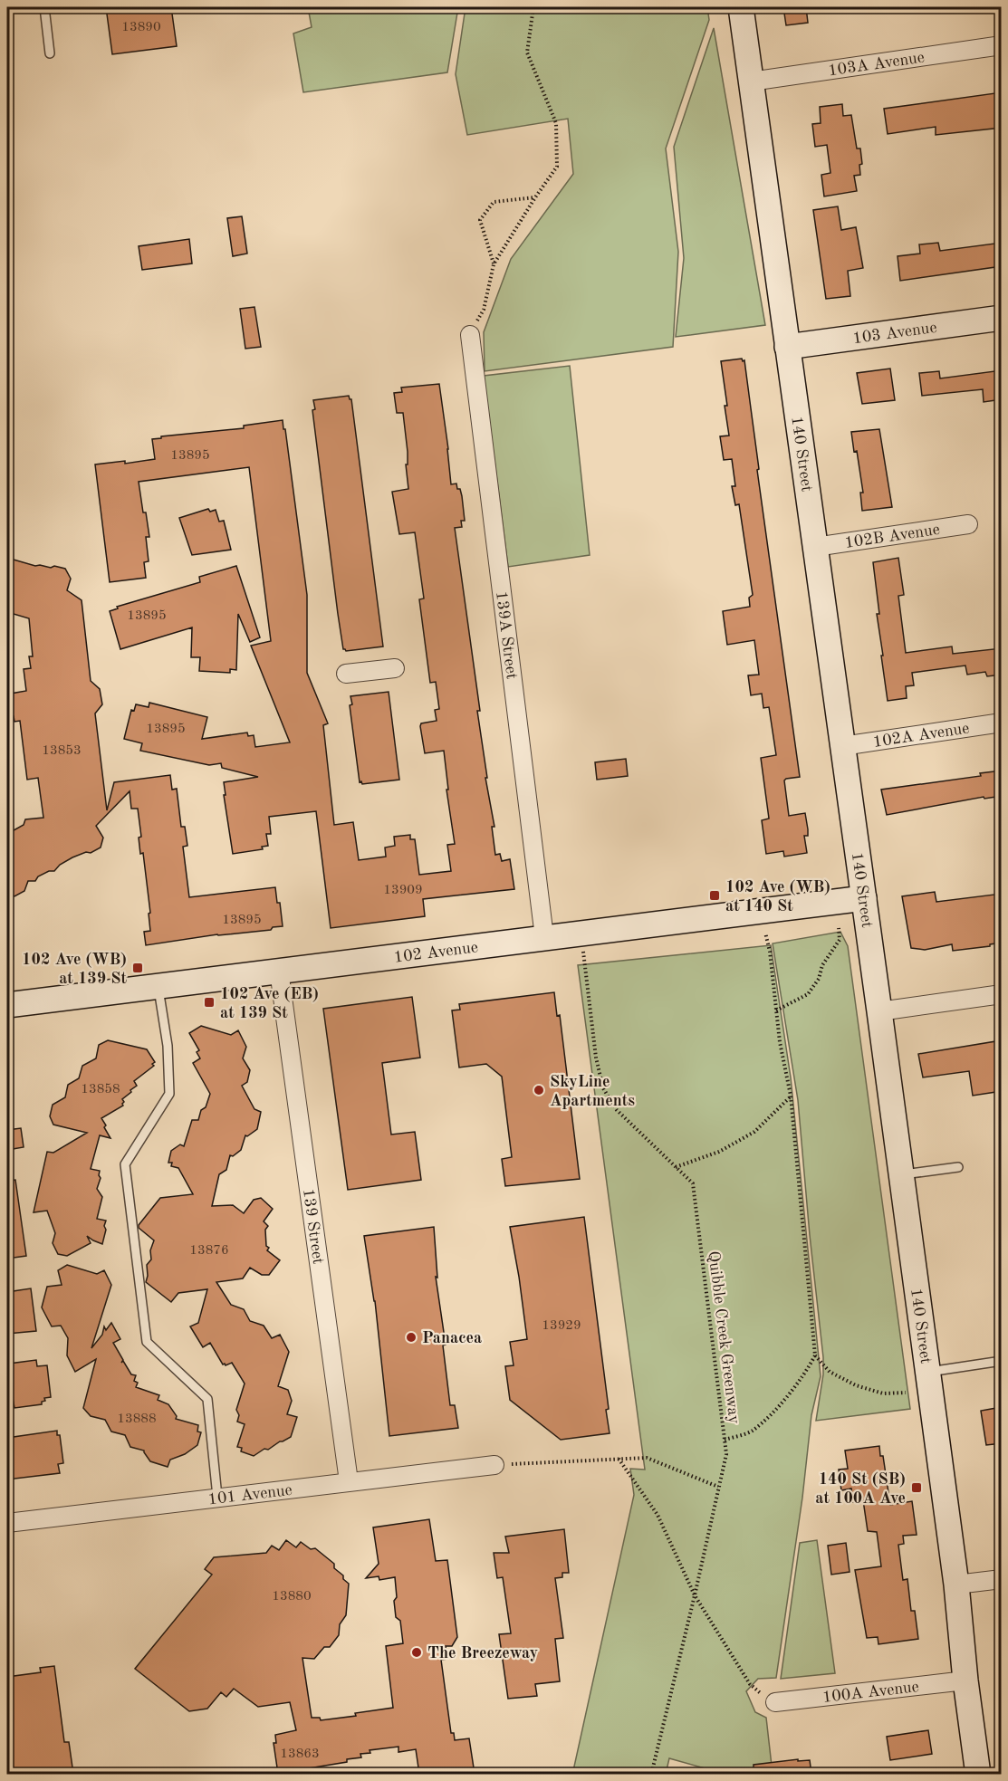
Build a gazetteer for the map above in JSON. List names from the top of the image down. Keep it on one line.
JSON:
{"streets":{"main road":["103 Avenue","140 Street","102 Avenue"],"street":["103A Avenue","102B Avenue","139A Street","102A Avenue","139 Street","101 Avenue","100A Avenue"],"path":["Quibble Creek Greenway"]},"crossings":[["103A Avenue","140 Street"],["103 Avenue","140 Street"],["140 Street","102B Avenue"],["140 Street","102A Avenue"],["140 Street","102 Avenue"],["140 Street","100A Avenue"],["139A Street","102 Avenue"],["102 Avenue","139 Street"],["102 Avenue","Quibble Creek Greenway"],["139 Street","101 Avenue"]],"places":{"transit":["102 Ave (WB) at 140 St","102 Ave (WB) at 139 St","102 Ave (EB) at 139 St","140 St (SB) at 100A Ave"],"other":["SkyLine Apartments","Panacea","The Breezeway"]},"house_numbers":["13890","13895","13895","13895","13853","13909","13895","13858","13876","13929","13888","13880","13863"]}
